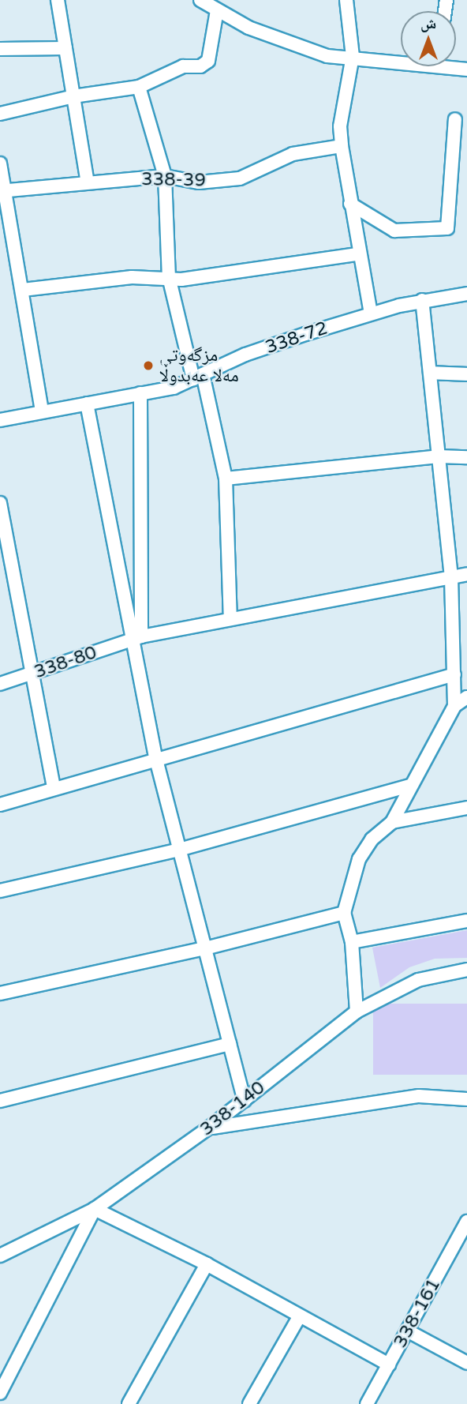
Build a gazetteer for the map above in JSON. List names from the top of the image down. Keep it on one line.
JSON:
{"streets":{"street":["338-39","338-72","338-80","338-140","338-161"]},"places":["مزگەوتی مەلا عەبدوڵا"],"north":"top"}
